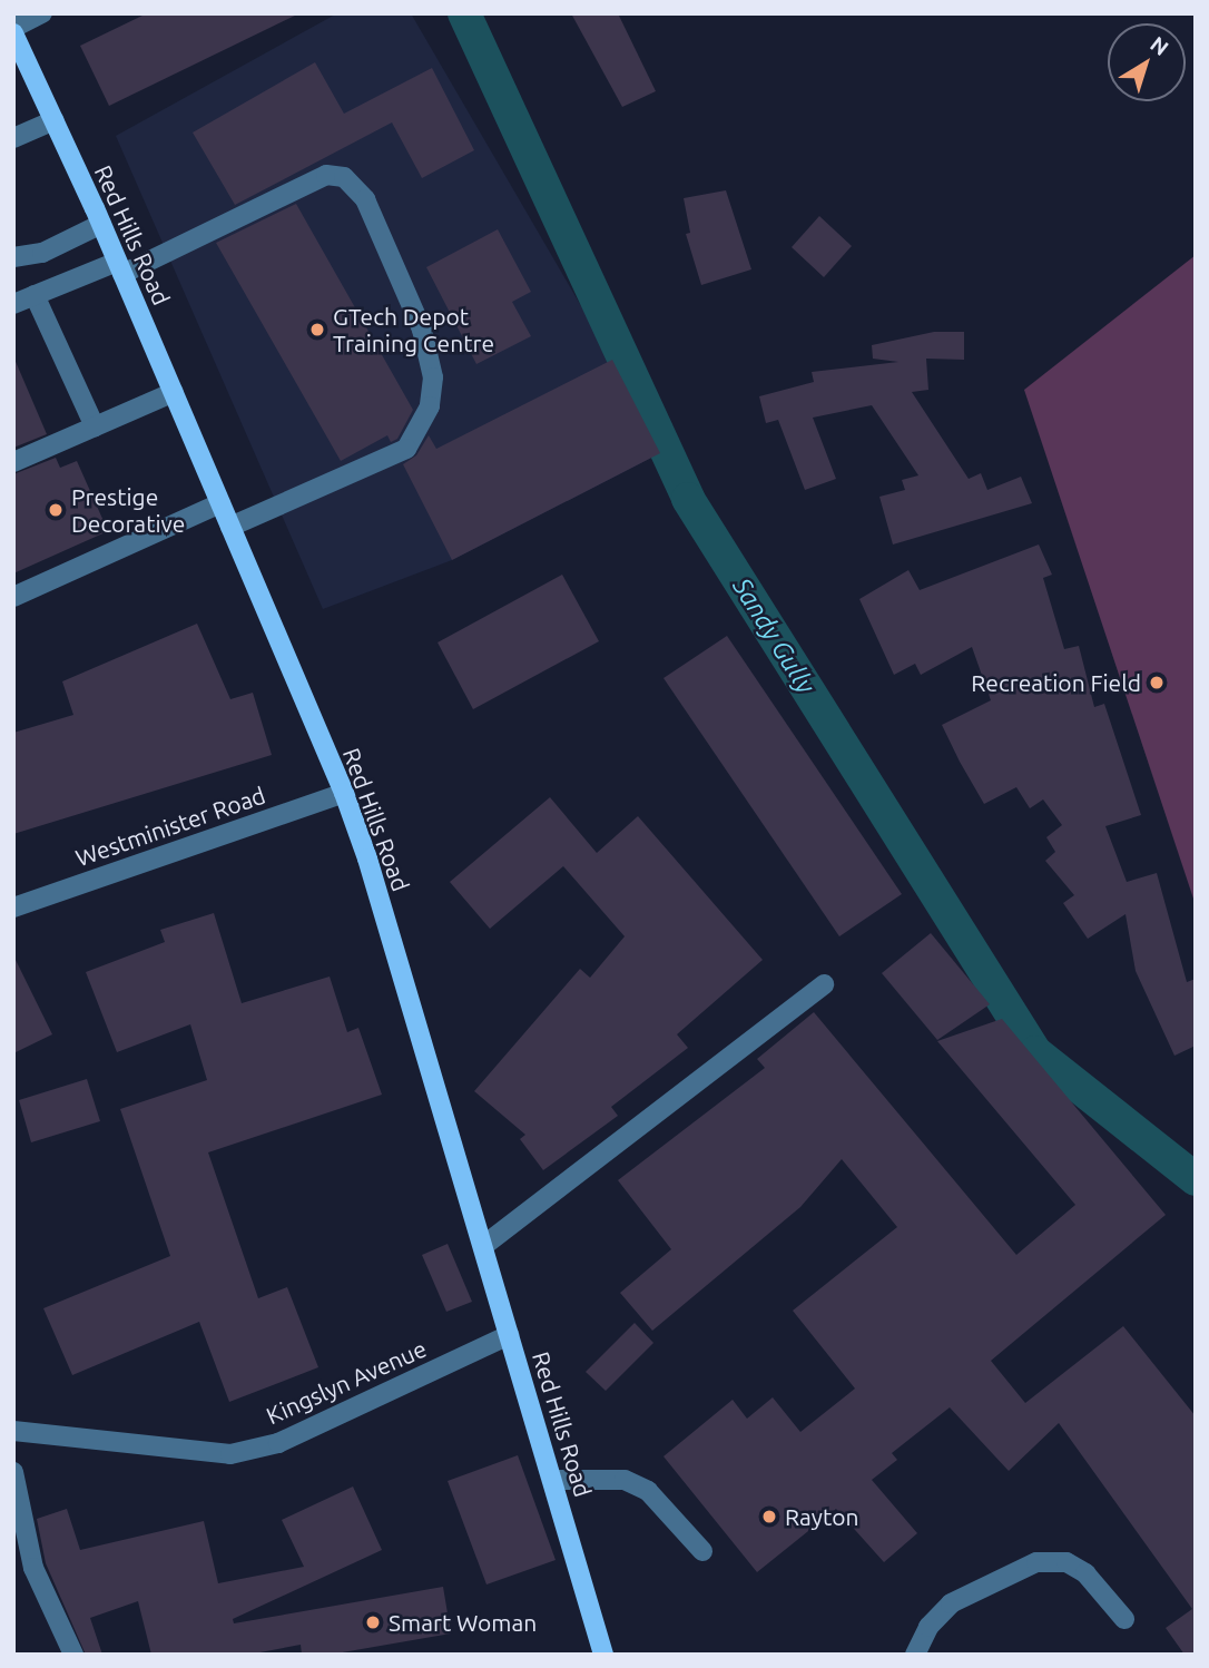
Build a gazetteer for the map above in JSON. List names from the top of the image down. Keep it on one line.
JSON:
{"streets":{"main road":["Red Hills Road"],"street":["Westminister Road","Kingslyn Avenue"]},"crossings":[["Red Hills Road","Westminister Road"],["Red Hills Road","Kingslyn Avenue"]],"water":["Sandy Gully"],"places":["GTech Depot Training Centre","Prestige Decorative","Recreation Field","Rayton","Smart Woman"],"north":"top right"}
